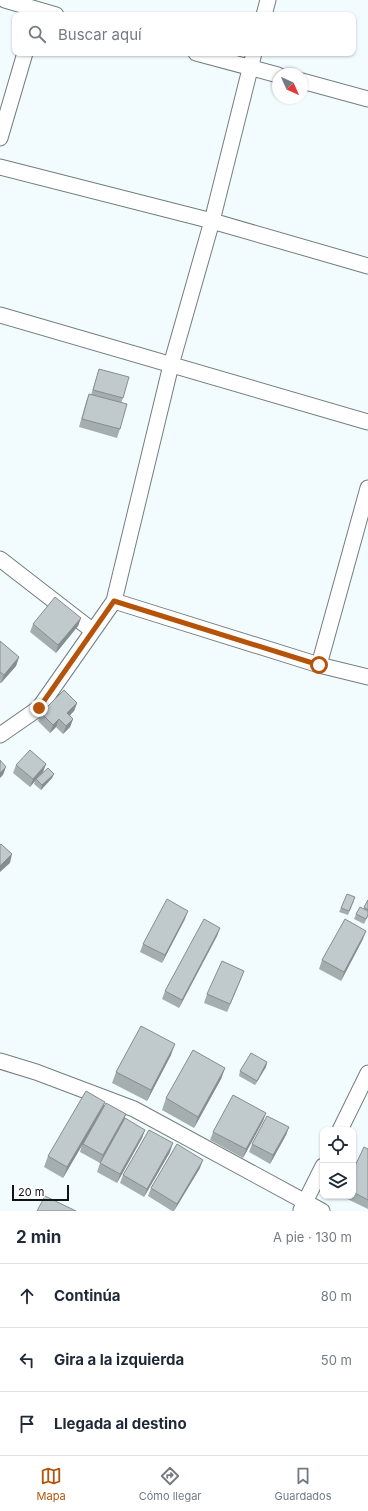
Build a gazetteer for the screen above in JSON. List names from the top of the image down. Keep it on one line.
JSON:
{"scale_bar":"20 m","north":"bottom right","page":{"search":"Buscar aquí","scale":"20 m","heading":["2 min","A pie · 130 m"],"list":[["Continúa","80 m"],["Gira a la izquierda","50 m"],"Llegada al destino"],"nav":["Mapa","Cómo llegar","Guardados"]}}
